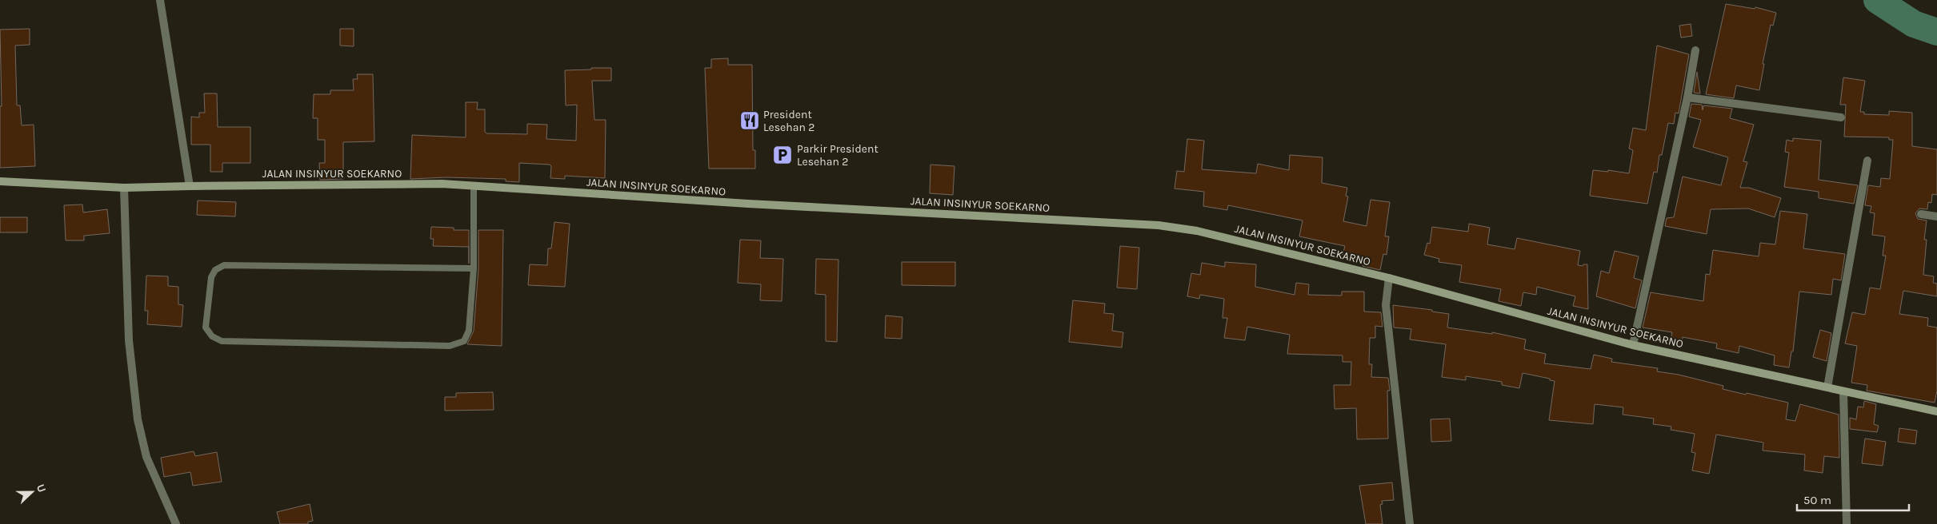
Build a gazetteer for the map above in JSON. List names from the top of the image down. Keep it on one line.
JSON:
{"streets":{"main road":["JALAN INSINYUR SOEKARNO"]},"places":{"restaurant":["President Lesehan 2"],"parking":["Parkir President Lesehan 2"]},"scale_bar":"50 m","north":"right"}
